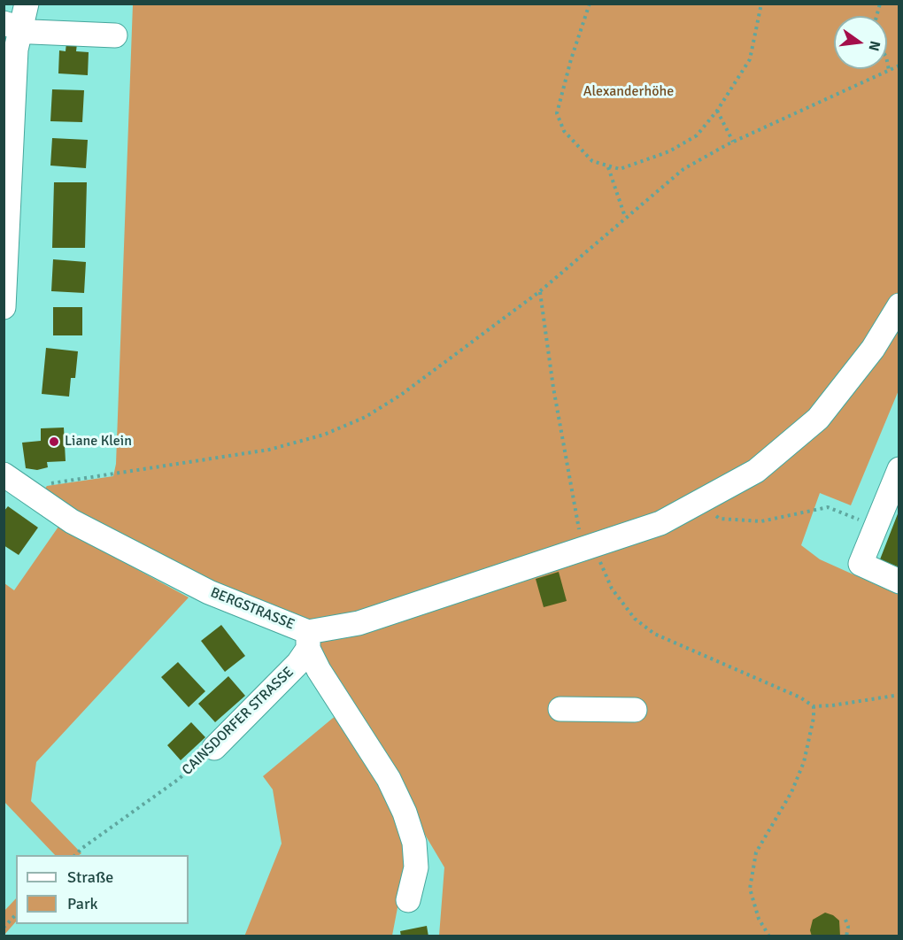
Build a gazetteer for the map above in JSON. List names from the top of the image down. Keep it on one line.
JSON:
{"streets":{"street":["BERGSTRASSE","CAINSDORFER STRASSE"]},"crossings":[["BERGSTRASSE","CAINSDORFER STRASSE"]],"parks":["Alexanderhöhe"],"places":["Liane Klein"],"legend":["Straße","Park"],"north":"right"}
